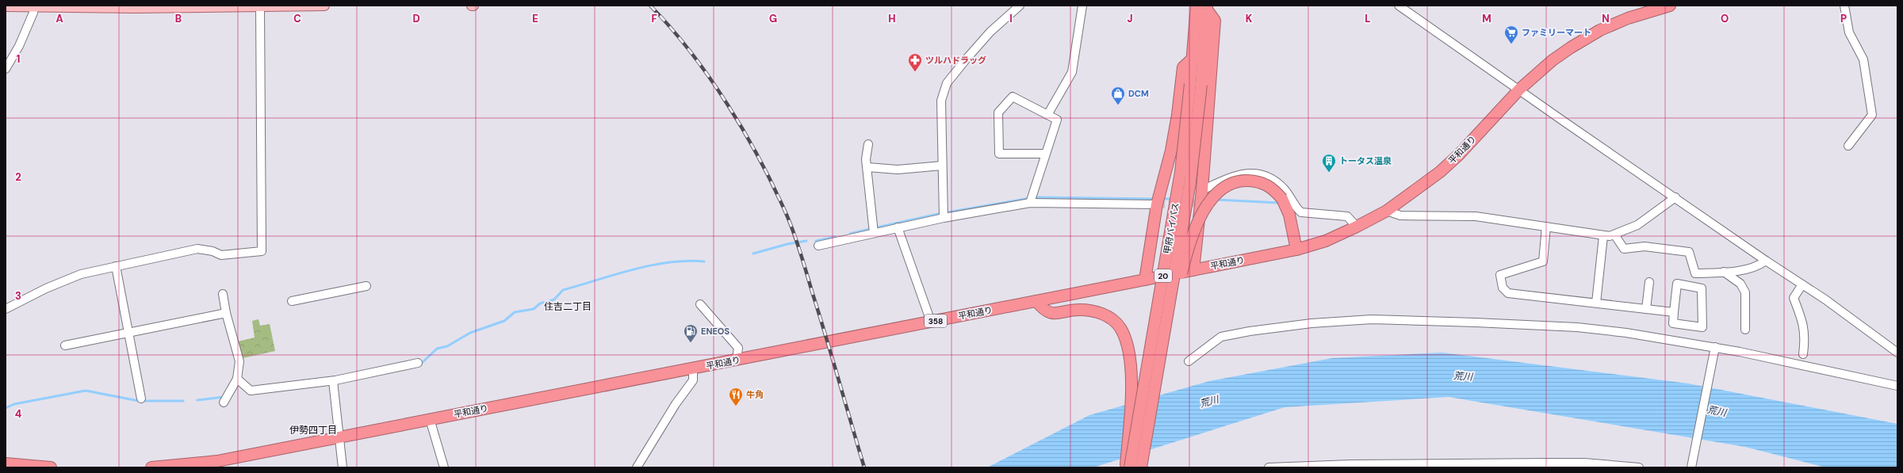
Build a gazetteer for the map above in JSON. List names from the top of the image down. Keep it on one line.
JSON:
{"streets":{"highway":["平和通り","甲府バイパス","20","358"]},"districts":["住吉二丁目","伊勢四丁目"],"water":["荒川"],"places":{"supermarket":["ファミリーマート"],"pharmacy":["ツルハドラッグ"],"shop":["DCM"],"building":["トータス温泉"],"fuel station":["ENEOS"],"restaurant":["牛角"]},"grid":{"columns":["A","B","C","D","E","F","G","H","I","J","K","L","M","N","O","P"],"rows":["1","2","3","4"]}}
